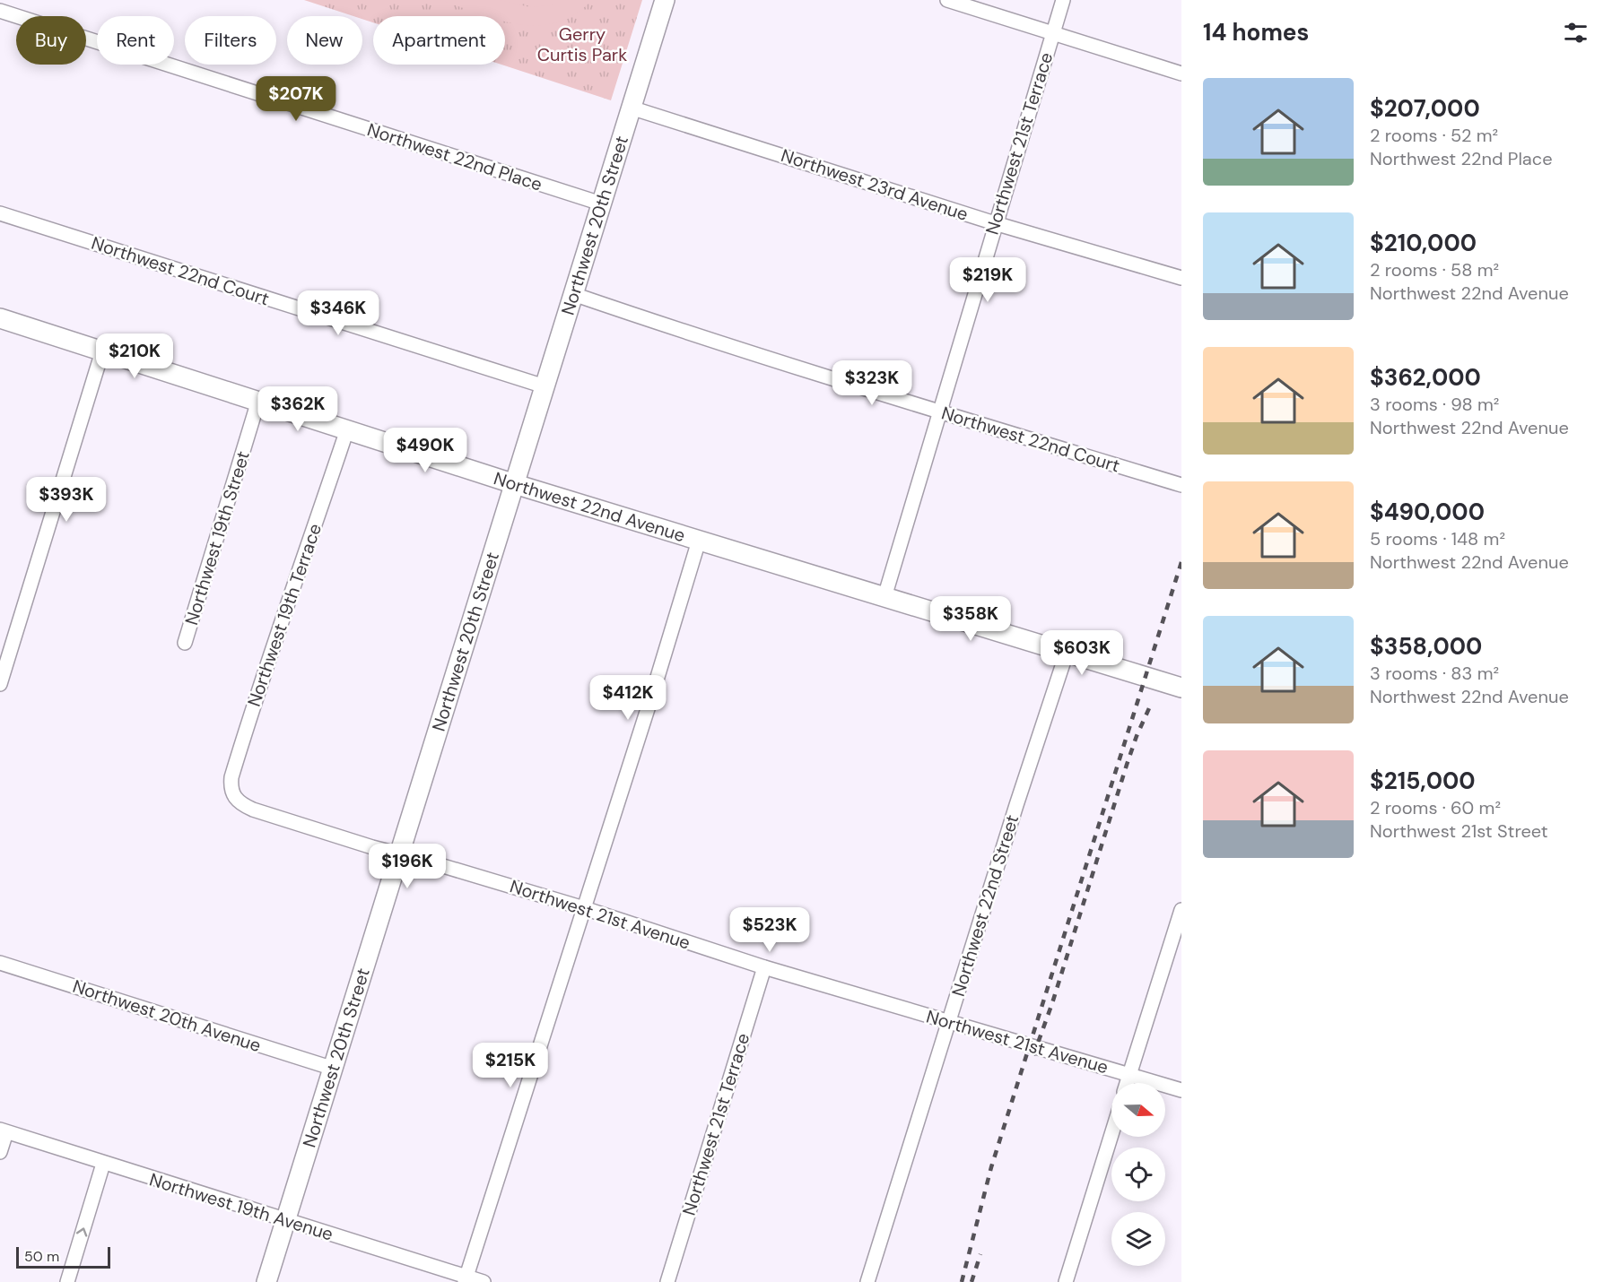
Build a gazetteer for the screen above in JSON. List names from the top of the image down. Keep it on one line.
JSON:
{"streets":{"main road":["Northwest 20th Street","Northwest 22nd Avenue"],"street":["Northwest 21st Terrace","Northwest 22nd Place","Northwest 23rd Avenue","Northwest 22nd Court","Northwest 19th Street","Northwest 19th Terrace","Northwest 22nd Street","Northwest 21st Avenue","Northwest 20th Avenue","Northwest 19th Avenue"]},"crossings":[["Northwest 21st Terrace","Northwest 23rd Avenue"],["Northwest 21st Terrace","Northwest 22nd Court"],["Northwest 21st Terrace","Northwest 22nd Avenue"],["Northwest 21st Terrace","Northwest 21st Avenue"],["Northwest 22nd Place","Northwest 20th Street"],["Northwest 23rd Avenue","Northwest 20th Street"],["Northwest 20th Street","Northwest 22nd Court"],["Northwest 20th Street","Northwest 22nd Avenue"],["Northwest 20th Street","Northwest 21st Avenue"],["Northwest 20th Street","Northwest 20th Avenue"],["Northwest 20th Street","Northwest 19th Avenue"],["Northwest 22nd Avenue","Northwest 19th Street"],["Northwest 22nd Avenue","Northwest 19th Terrace"],["Northwest 22nd Avenue","Northwest 22nd Street"],["Northwest 19th Terrace","Northwest 21st Avenue"],["Northwest 22nd Street","Northwest 21st Avenue"]],"parks":["Gerry Curtis Park"],"scale_bar":"50 m","north":"right","page":{"heading":"14 homes","chip":["Buy","Rent","Filters","New","Apartment"],"list":[{"name":"$207,000","note":"2 rooms · 52 m² · Northwest 22nd Place"},{"name":"$210,000","note":"2 rooms · 58 m² · Northwest 22nd Avenue"},{"name":"$362,000","note":"3 rooms · 98 m² · Northwest 22nd Avenue"},{"name":"$490,000","note":"5 rooms · 148 m² · Northwest 22nd Avenue"},{"name":"$358,000","note":"3 rooms · 83 m² · Northwest 22nd Avenue"},{"name":"$215,000","note":"2 rooms · 60 m² · Northwest 21st Street"}],"price":["$207K","$219K","$346K","$210K","$323K","$362K","$490K","$393K","$358K","$603K","$412K","$196K","$523K","$215K"],"scale":"50 m"}}
